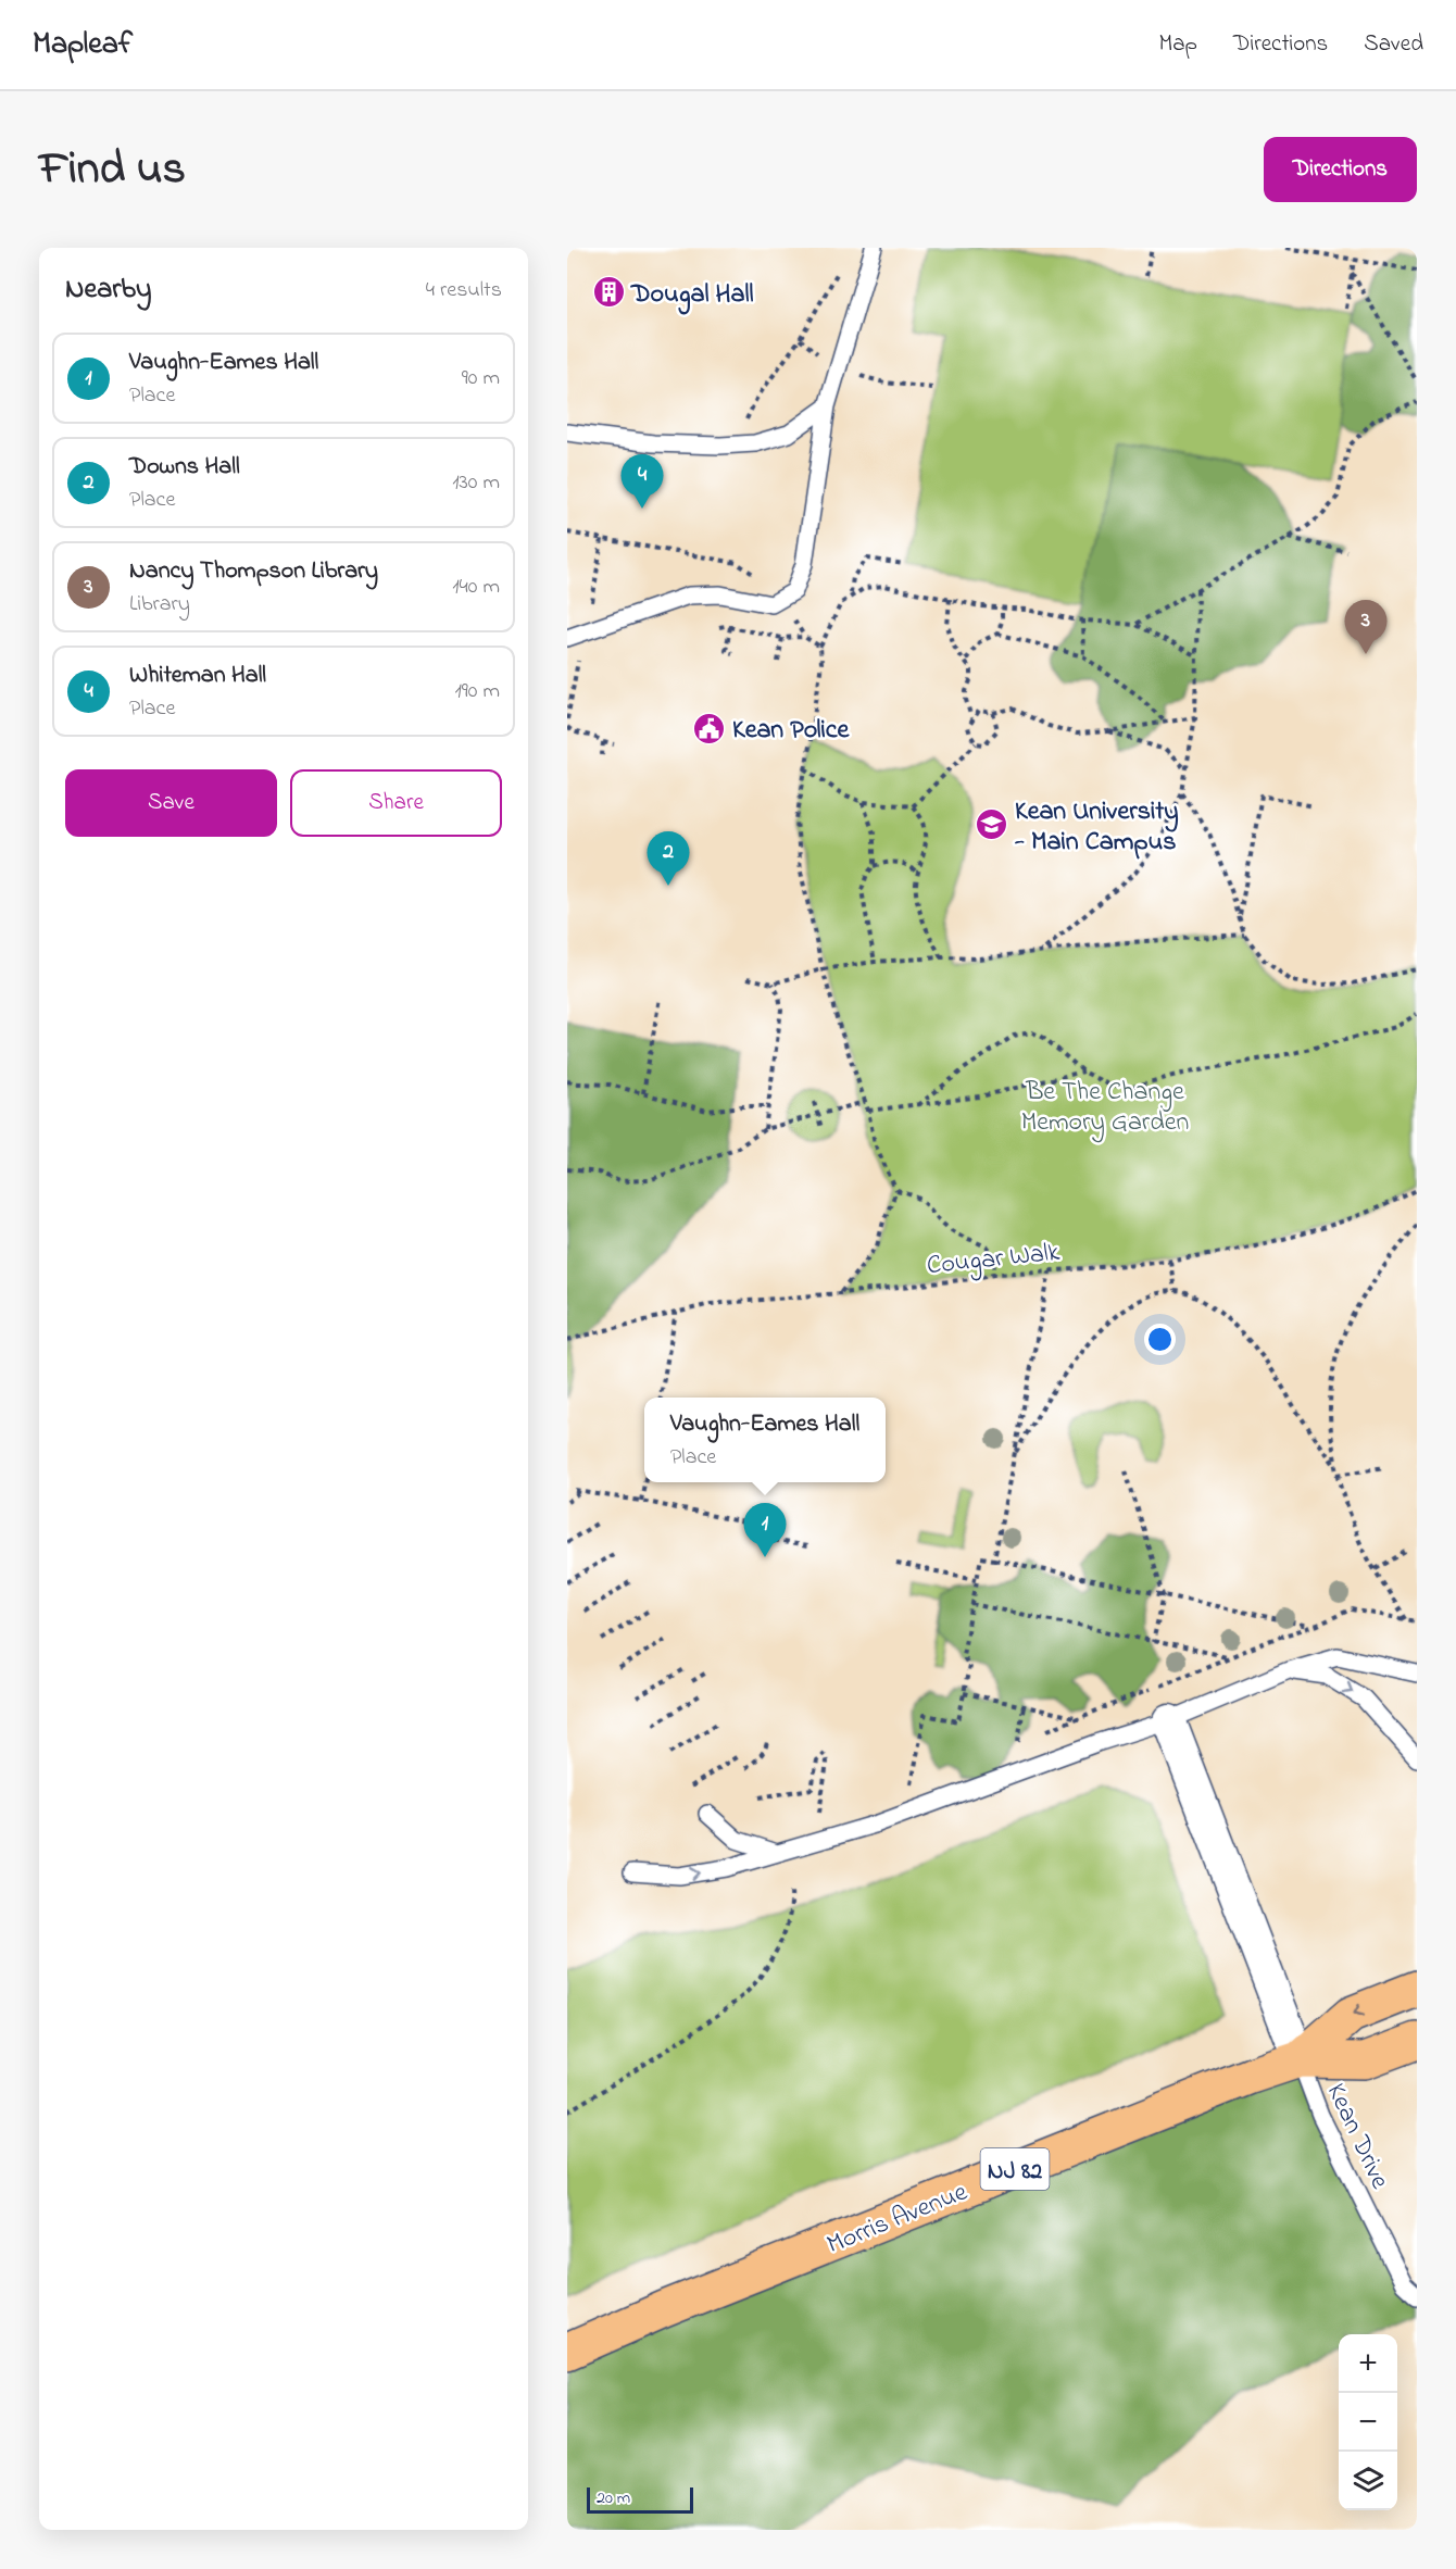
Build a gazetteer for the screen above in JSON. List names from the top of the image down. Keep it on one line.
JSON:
{"streets":{"main road":["NJ 82","Morris Avenue"],"lane":["Kean Drive"],"path":["Cougar Walk"]},"crossings":[["Kean Drive","Morris Avenue"]],"parks":["Be The Change Memory Garden"],"places":{"building":["Dougal Hall"],"public building":["Kean Police"],"school or university":["Kean University - Main Campus"]},"scale_bar":"20 m","page":{"header":"Mapleaf","nav":["Map","Directions","Saved"],"title":"Find us","buttons":["Directions",["Save","Share"]],"heading":["Nearby","4 results"],"list":[{"mark":"1","name":"Vaughn-Eames Hall","note":"Place","value":"90 m"},{"mark":"2","name":"Downs Hall","note":"Place","value":"130 m"},{"mark":"3","name":"Nancy Thompson Library","note":"Library","value":"140 m"},{"mark":"4","name":"Whiteman Hall","note":"Place","value":"190 m"}],"pins":["4","3","2","1"],"popup":["Vaughn-Eames Hall","Place"],"map_buttons":["+","−"],"scale":"20 m"}}
